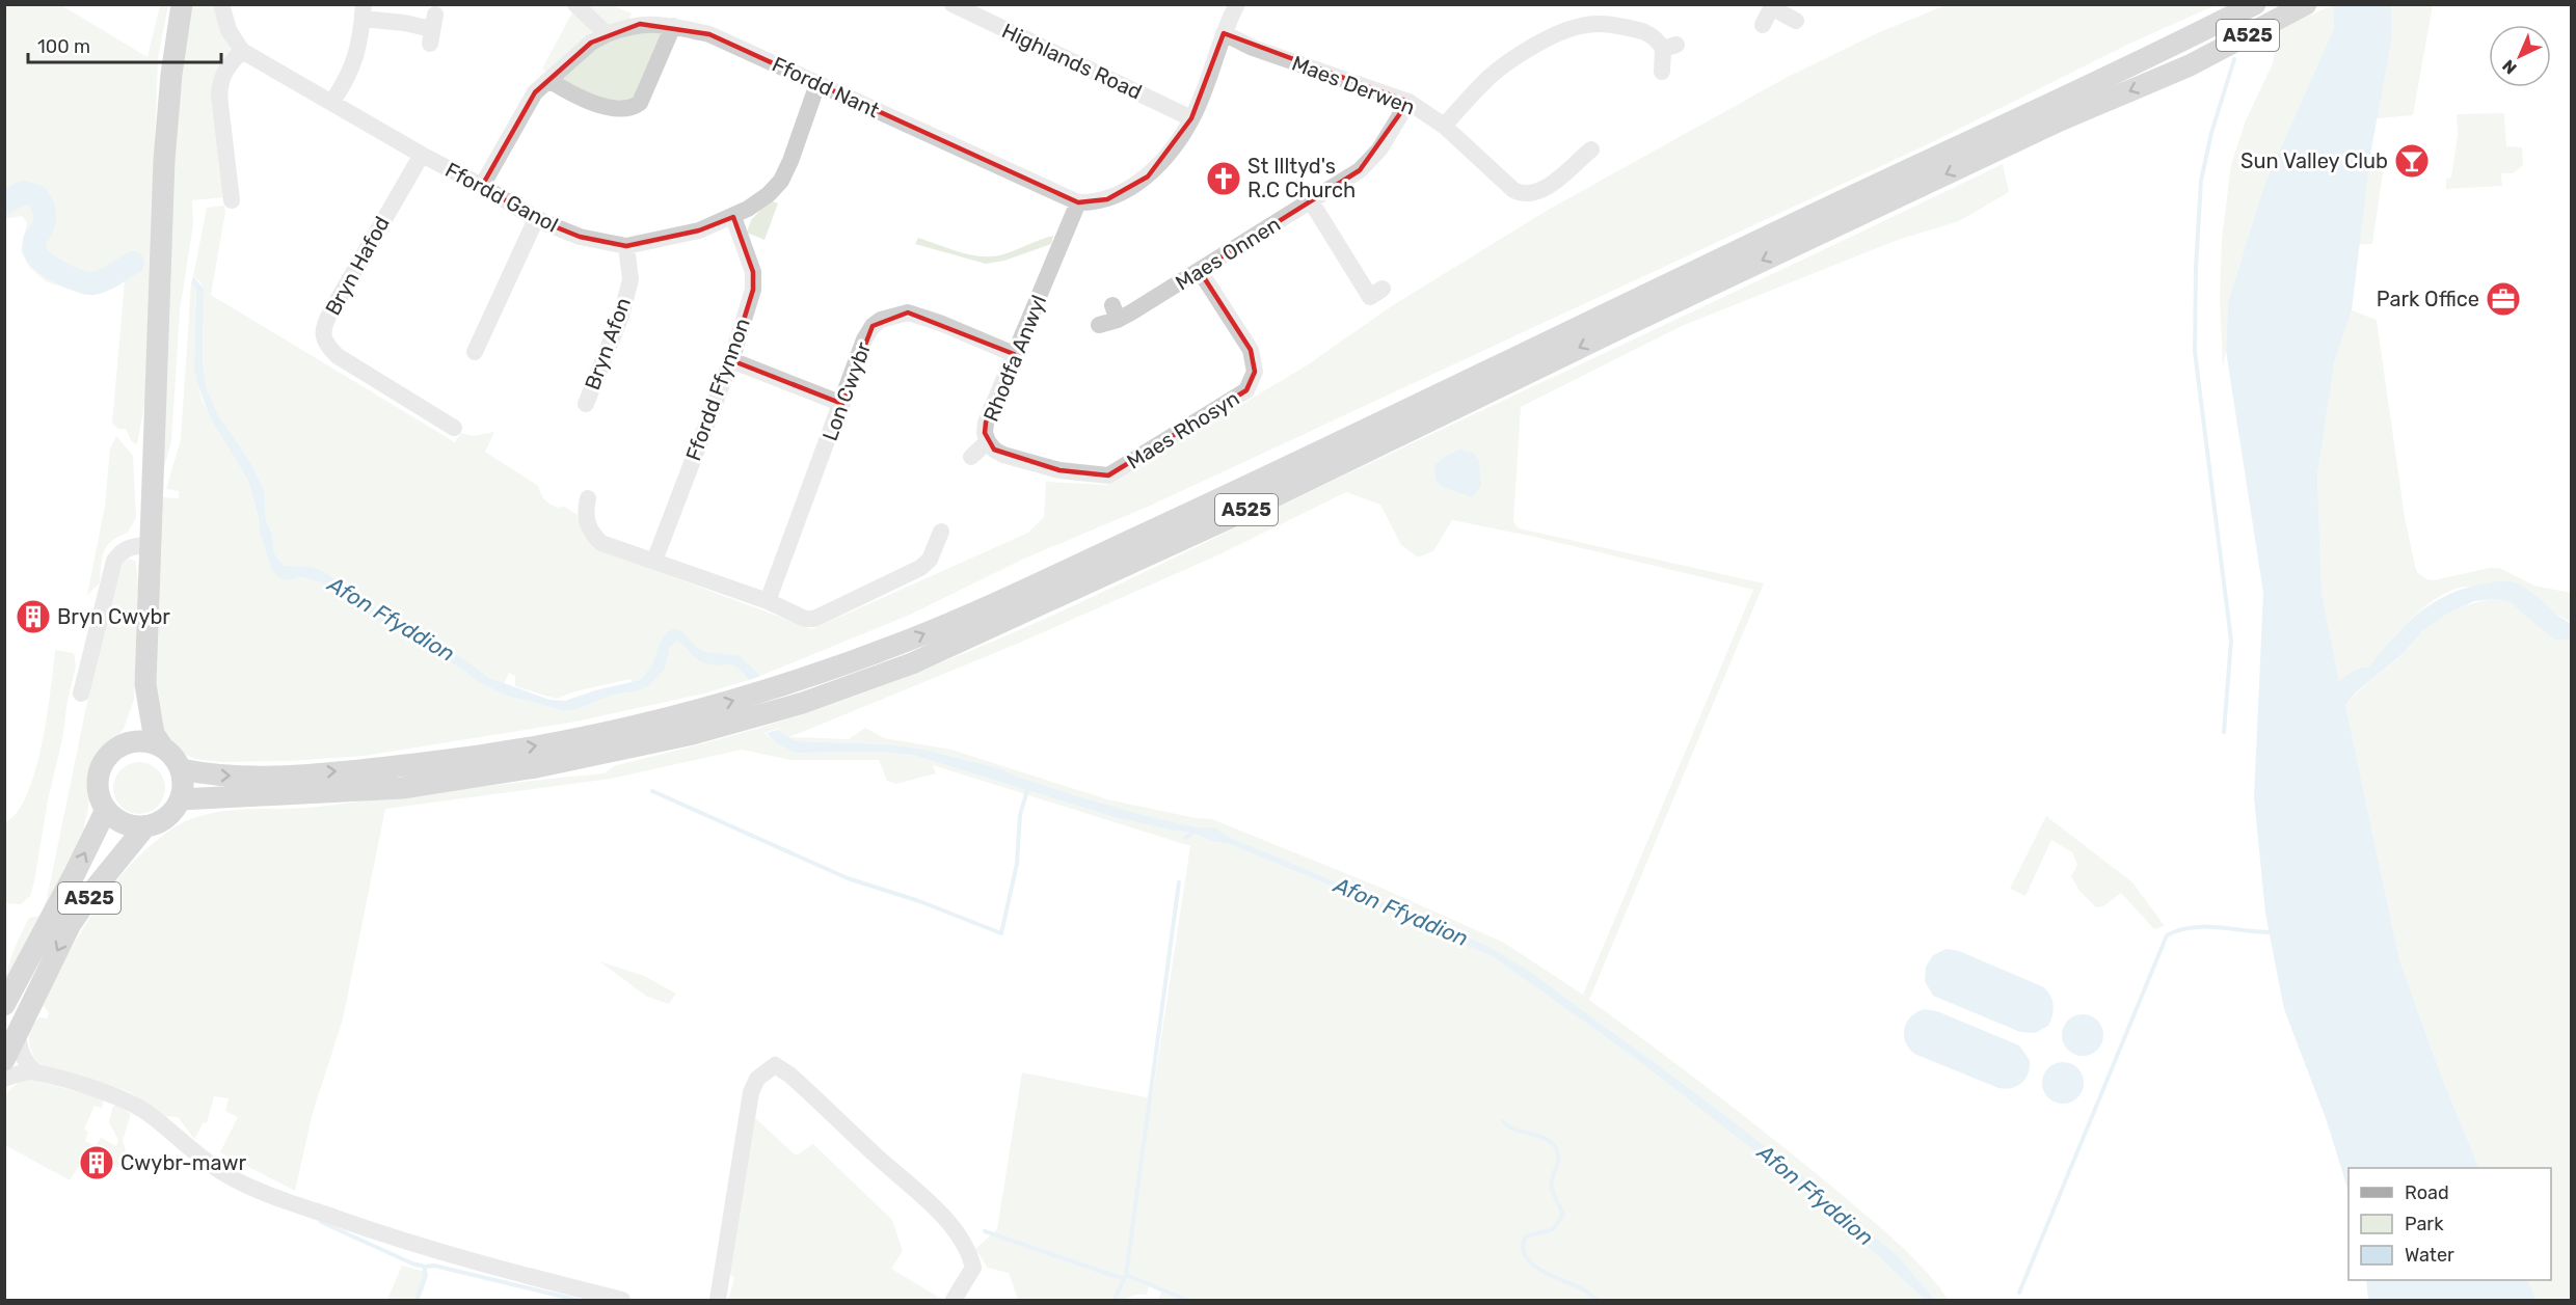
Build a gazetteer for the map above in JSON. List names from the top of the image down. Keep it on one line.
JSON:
{"streets":{"main road":["A525"],"street":["Highlands Road","Maes Derwen","Ffordd Nant","Ffordd Ganol","Maes Onnen","Bryn Hafod","Bryn Afon","Rhodfa Anwyl","Ffordd Ffynnon","Lon Cwybr","Maes Rhosyn"]},"crossings":[["Maes Derwen","Maes Onnen"],["Ffordd Nant","Ffordd Ganol"],["Ffordd Nant","Rhodfa Anwyl"],["Ffordd Ganol","Bryn Hafod"],["Ffordd Ganol","Bryn Afon"],["Ffordd Ganol","Ffordd Ffynnon"],["Maes Onnen","Maes Rhosyn"],["Rhodfa Anwyl","Lon Cwybr"],["Rhodfa Anwyl","Maes Rhosyn"]],"water":["Afon Ffyddion"],"places":{"bar":["Sun Valley Club"],"church":["St Illtyd's R.C Church"],"office":["Park Office"],"building":["Bryn Cwybr","Cwybr-mawr"]},"legend":["Road","Park","Water"],"scale_bar":"100 m","north":"bottom left"}
